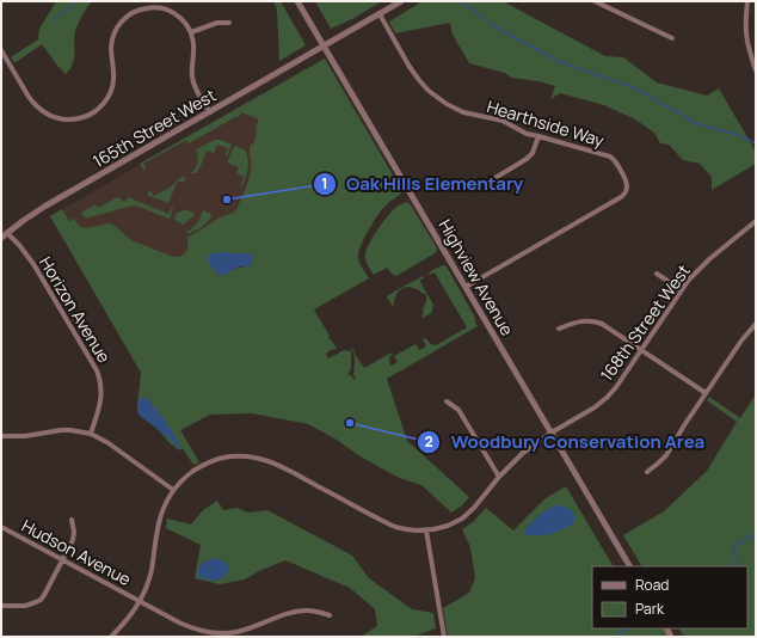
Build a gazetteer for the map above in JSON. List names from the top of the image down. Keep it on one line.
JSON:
{"streets":{"street":["Hearthside Way","165th Street West","Highview Avenue","Horizon Avenue","168th Street West","Hudson Avenue"]},"crossings":[["Hearthside Way","165th Street West"],["Hearthside Way","Highview Avenue"],["165th Street West","Highview Avenue"],["165th Street West","Horizon Avenue"],["Highview Avenue","168th Street West"],["168th Street West","Hudson Avenue"]],"places":["Oak Hills Elementary","Woodbury Conservation Area"],"legend":["Road","Park"]}
